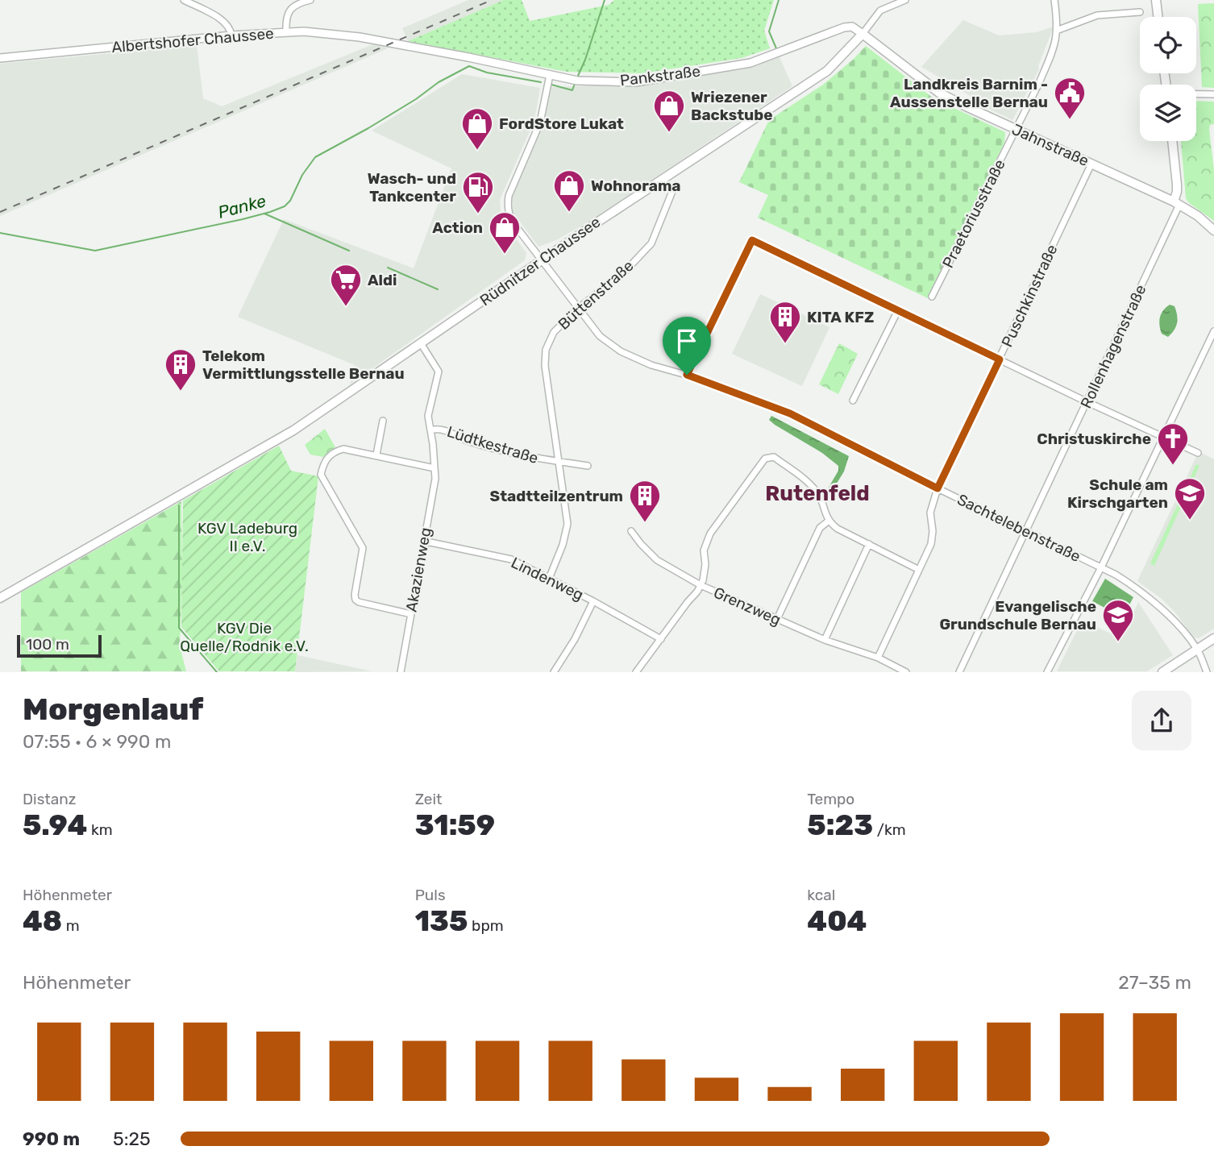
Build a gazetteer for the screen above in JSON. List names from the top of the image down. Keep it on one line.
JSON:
{"streets":{"main road":["Jahnstraße","Rüdnitzer Chaussee"],"street":["Albertshofer Chaussee","Pankstraße","Praetoriusstraße","Büttenstraße","Puschkinstraße","Rollenhagenstraße","Lüdtkestraße","Sachtelebenstraße","Akazienweg","Lindenweg","Grenzweg"]},"crossings":[["Albertshofer Chaussee","Pankstraße"],["Pankstraße","Jahnstraße"],["Pankstraße","Rüdnitzer Chaussee"],["Pankstraße","Sachtelebenstraße"],["Jahnstraße","Praetoriusstraße"],["Jahnstraße","Rüdnitzer Chaussee"],["Jahnstraße","Puschkinstraße"],["Jahnstraße","Rollenhagenstraße"],["Rüdnitzer Chaussee","Sachtelebenstraße"],["Rüdnitzer Chaussee","Akazienweg"],["Büttenstraße","Lüdtkestraße"],["Büttenstraße","Sachtelebenstraße"],["Büttenstraße","Lindenweg"],["Puschkinstraße","Sachtelebenstraße"],["Rollenhagenstraße","Sachtelebenstraße"],["Lüdtkestraße","Akazienweg"],["Akazienweg","Lindenweg"]],"districts":["Rutenfeld"],"water":["Panke"],"parks":["KGV Ladeburg II e.V.","KGV Die Quelle/Rodnik e.V."],"places":{"public building":["Landkreis Barnim - Aussenstelle Bernau"],"shop":["Wriezener Backstube","FordStore Lukat","Wohnorama","Action"],"fuel station":["Wasch- und Tankcenter"],"supermarket":["Aldi"],"building":["KITA KFZ","Telekom Vermittlungsstelle Bernau","Stadtteilzentrum"],"church":["Christuskirche"],"school or university":["Schule am Kirschgarten","Evangelische Grundschule Bernau"]},"scale_bar":"100 m","page":{"scale":"100 m","heading":["Morgenlauf","07:55 · 6 × 990 m"],"stats":[["Distanz","5.94 km"],["Zeit","31:59"],["Tempo","5:23 /km"],["Höhenmeter","48 m"],["Puls","135 bpm"],["kcal","404"]],"chart":["Höhenmeter","27–35 m"],"list":[{"name":"990 m","note":"5:25"}]}}
